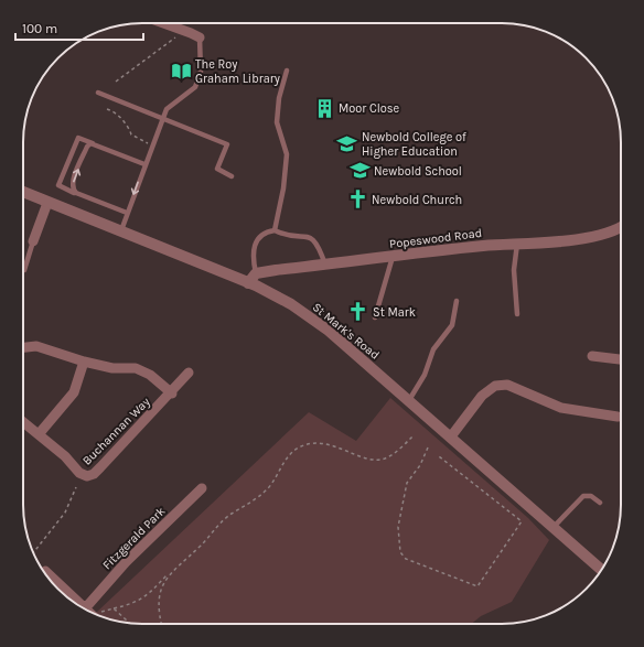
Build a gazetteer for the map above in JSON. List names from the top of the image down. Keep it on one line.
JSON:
{"streets":{"street":["Popeswood Road","St Mark's Road","Buchannan Way","Fitzgerald Park"]},"places":{"library":["The Roy Graham Library"],"building":["Moor Close"],"school or university":["Newbold College of Higher Education","Newbold School"],"church":["Newbold Church","St Mark"]},"scale_bar":"100 m"}
